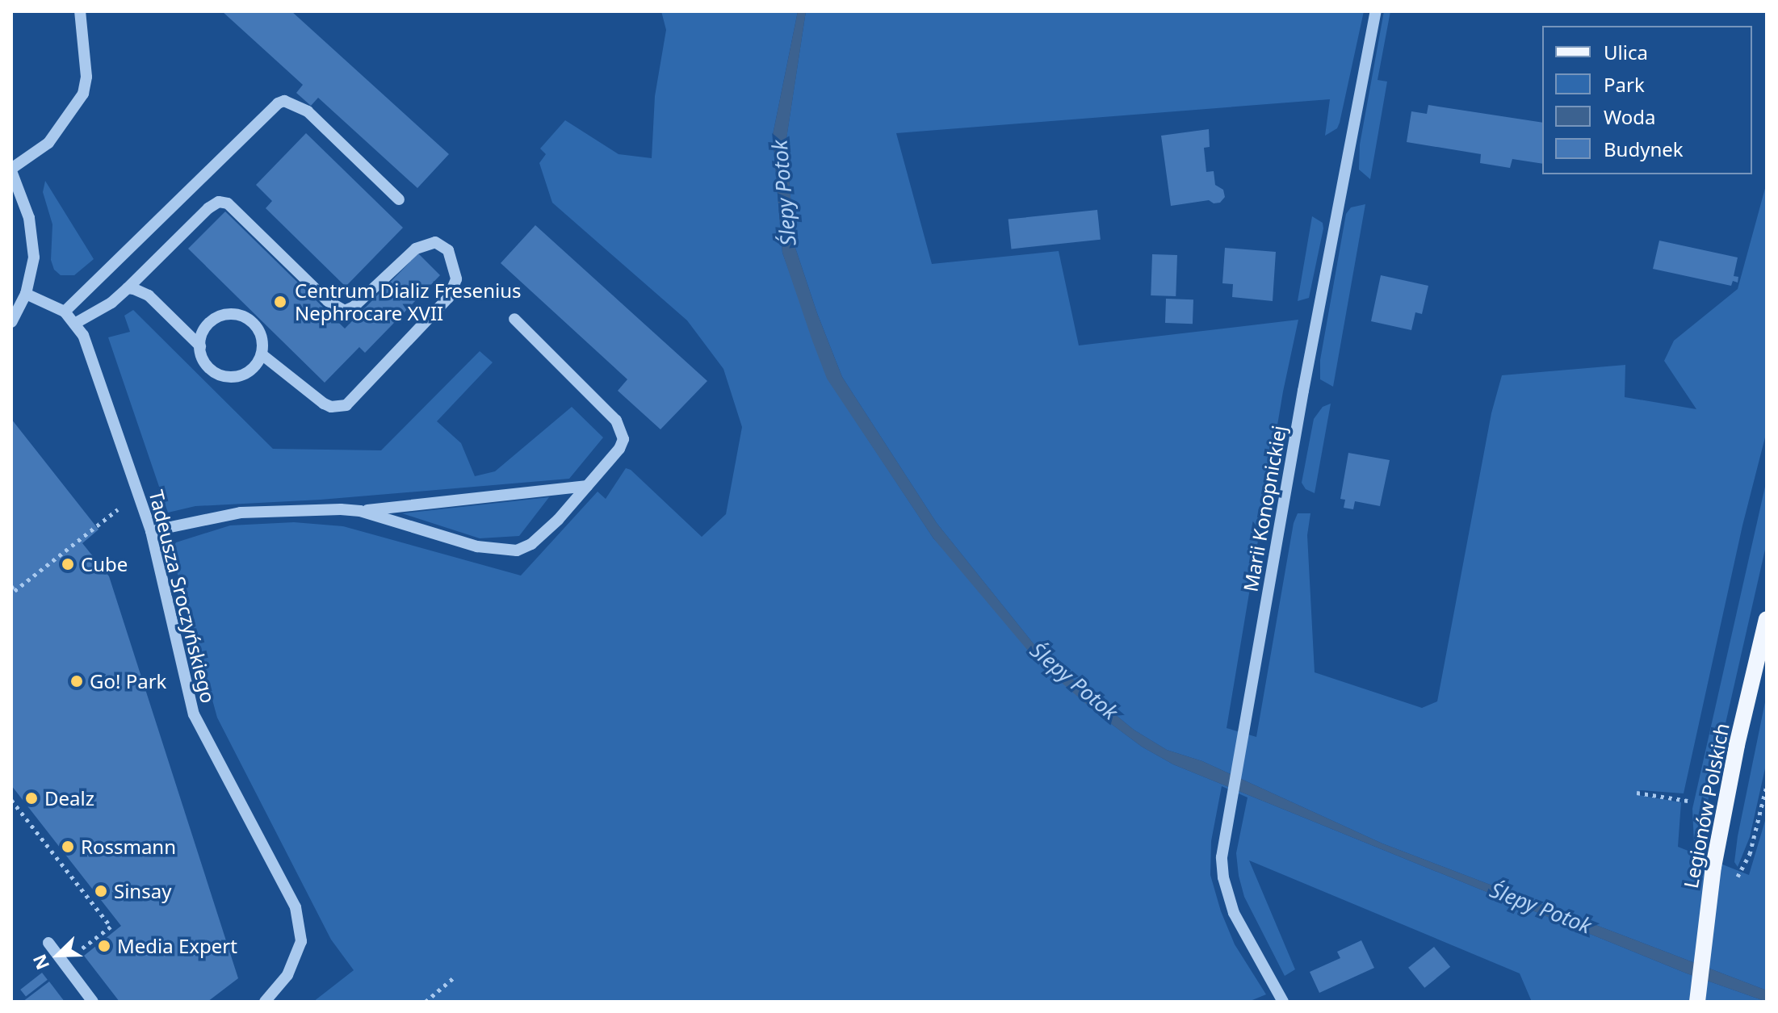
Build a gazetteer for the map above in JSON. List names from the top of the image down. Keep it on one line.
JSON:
{"streets":{"main road":["Legionów Polskich"],"street":["Marii Konopnickiej","Tadeusza Sroczyńskiego"]},"water":["Ślepy Potok"],"places":["Centrum Dializ Fresenius Nephrocare XVII","Cube","Go! Park","Dealz","Rossmann","Sinsay","Media Expert"],"legend":["Ulica","Park","Woda","Budynek"],"north":"bottom left"}
